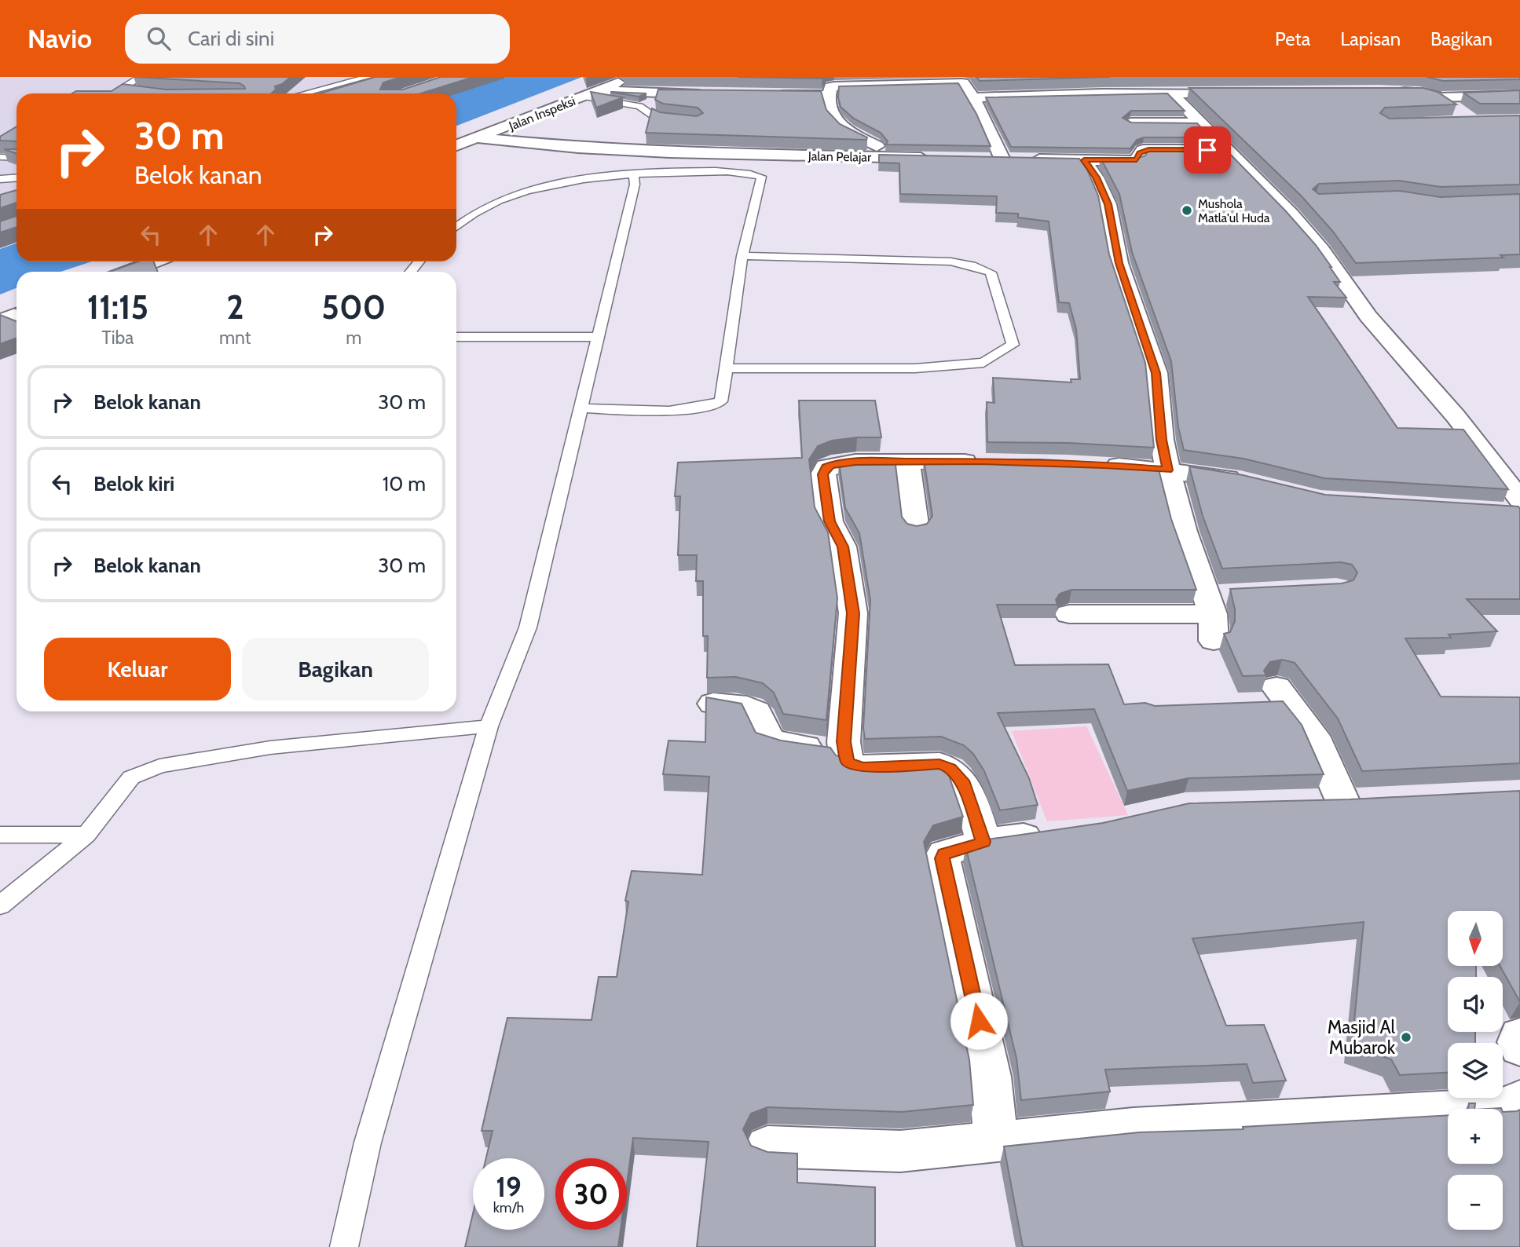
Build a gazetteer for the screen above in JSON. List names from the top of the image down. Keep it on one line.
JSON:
{"streets":{"street":["Jalan Inspeksi","Jalan Pelajar"]},"crossings":[["Jalan Inspeksi","Jalan Pelajar"]],"places":["Mushola Matla'ul Huda","Masjid Al Mubarok"],"north":"bottom","page":{"header":"Navio","search":"Cari di sini","nav":["Peta","Lapisan","Bagikan"],"turn":["30 m","Belok kanan"],"eta":["11:15","Tiba","2","mnt","500","m"],"list":[{"name":"Belok kanan","value":"30 m"},{"name":"Belok kiri","value":"10 m"},{"name":"Belok kanan","value":"30 m"}],"buttons":["Keluar","Bagikan"],"map_buttons":["+","−"],"speed":"19 km/h","limit":"30"}}
